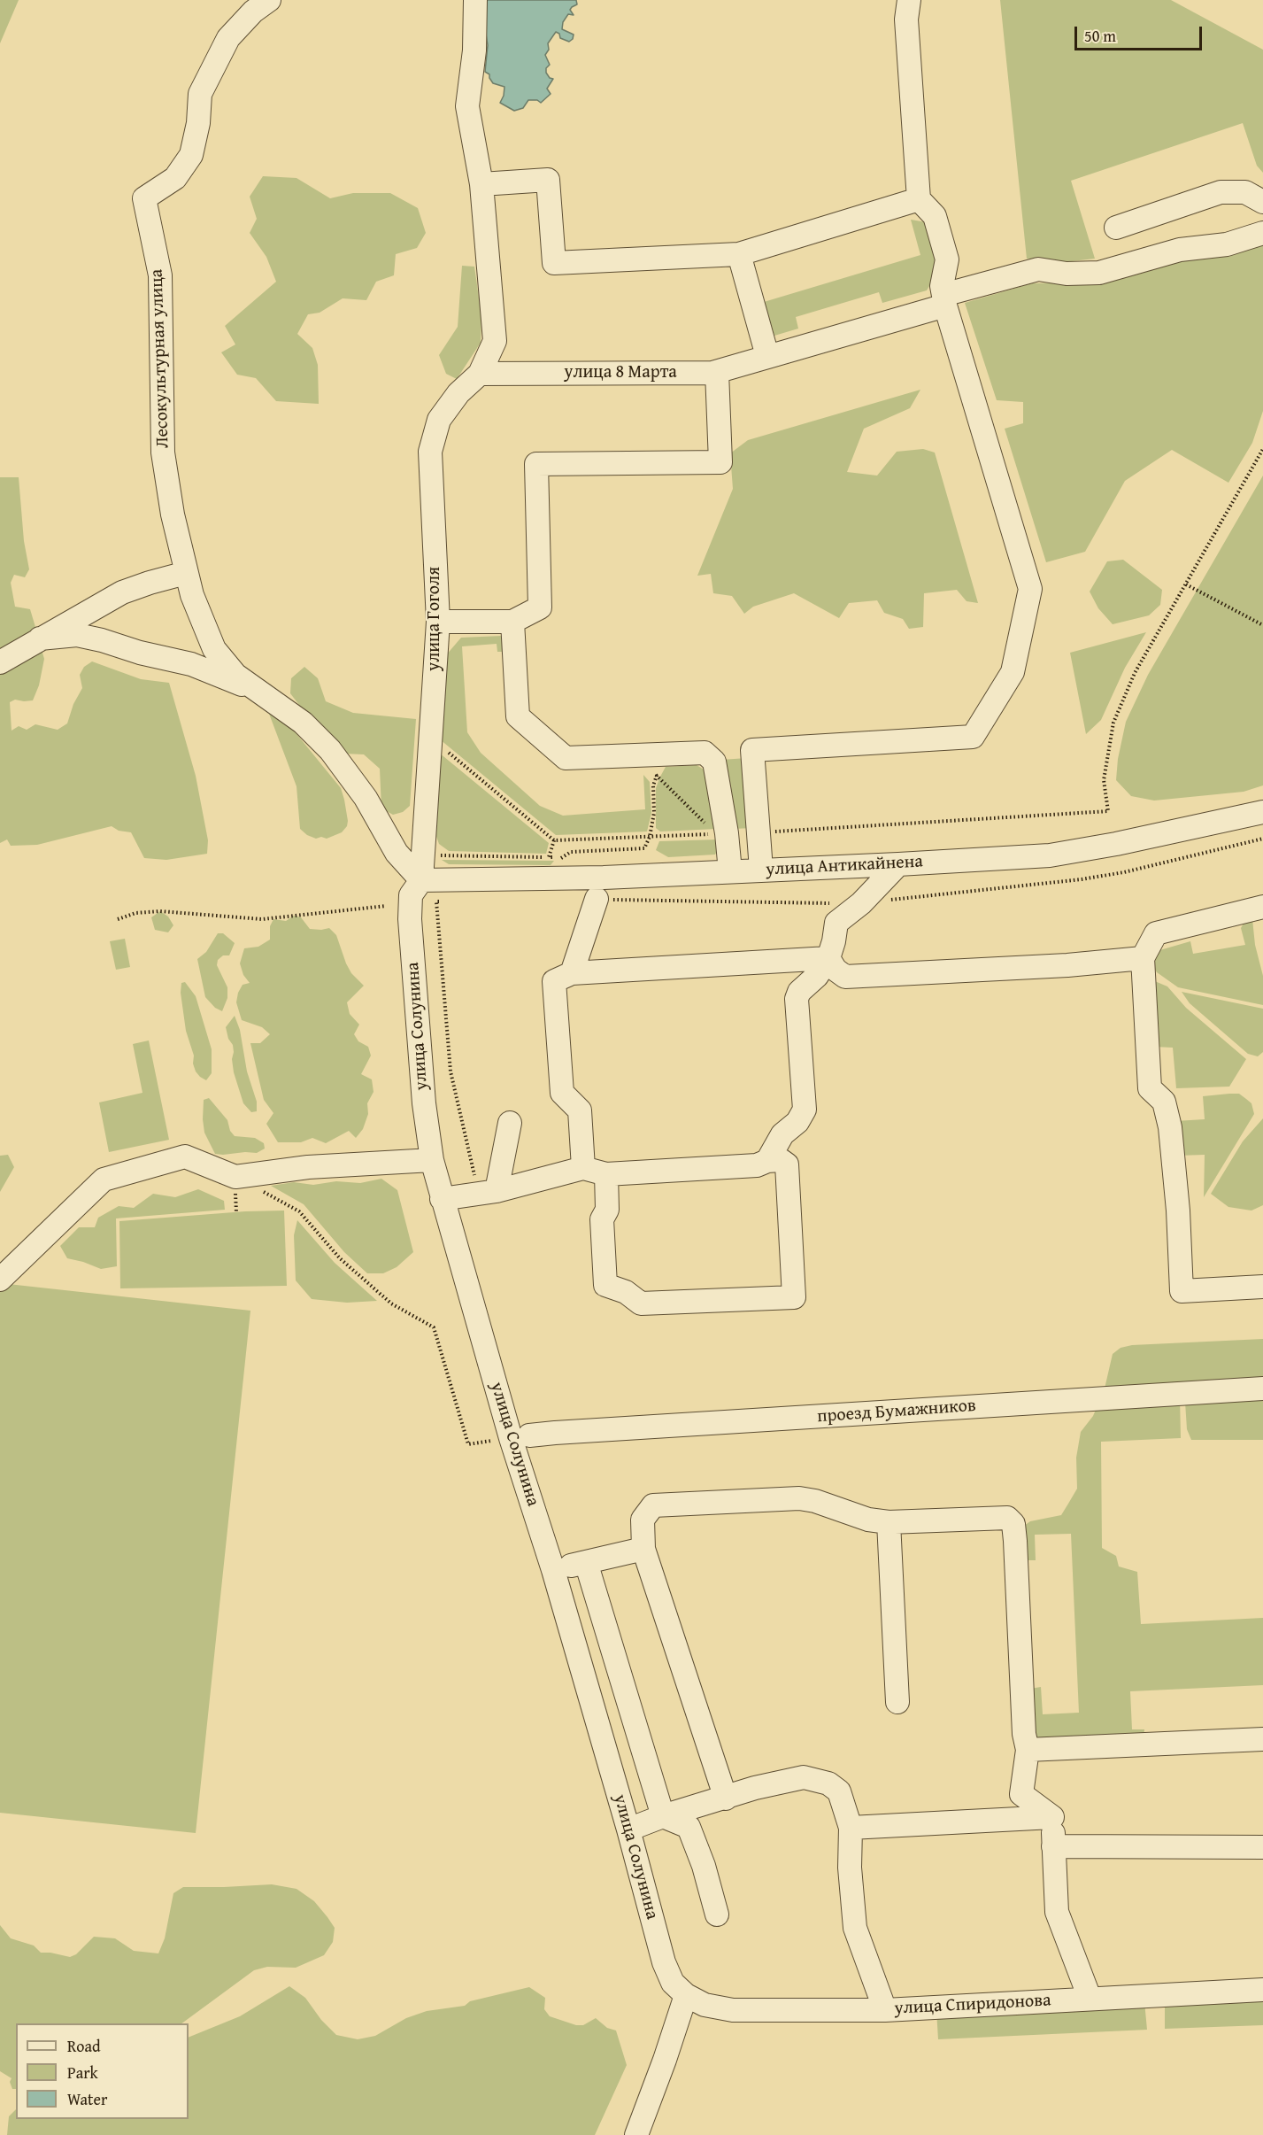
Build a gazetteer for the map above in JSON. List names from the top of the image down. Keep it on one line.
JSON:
{"streets":{"street":["Лесокультурная улица","улица 8 Марта","улица Гоголя","улица Антикайнена","улица Солунина","проезд Бумажников","улица Спиридонова"]},"crossings":[["Лесокультурная улица","улица Гоголя"],["Лесокультурная улица","улица Антикайнена"],["Лесокультурная улица","улица Солунина"],["улица 8 Марта","улица Гоголя"],["улица Гоголя","улица Антикайнена"],["улица Гоголя","улица Солунина"],["улица Антикайнена","улица Солунина"],["улица Солунина","улица Спиридонова"]],"legend":["Road","Park","Water"],"scale_bar":"50 m"}
